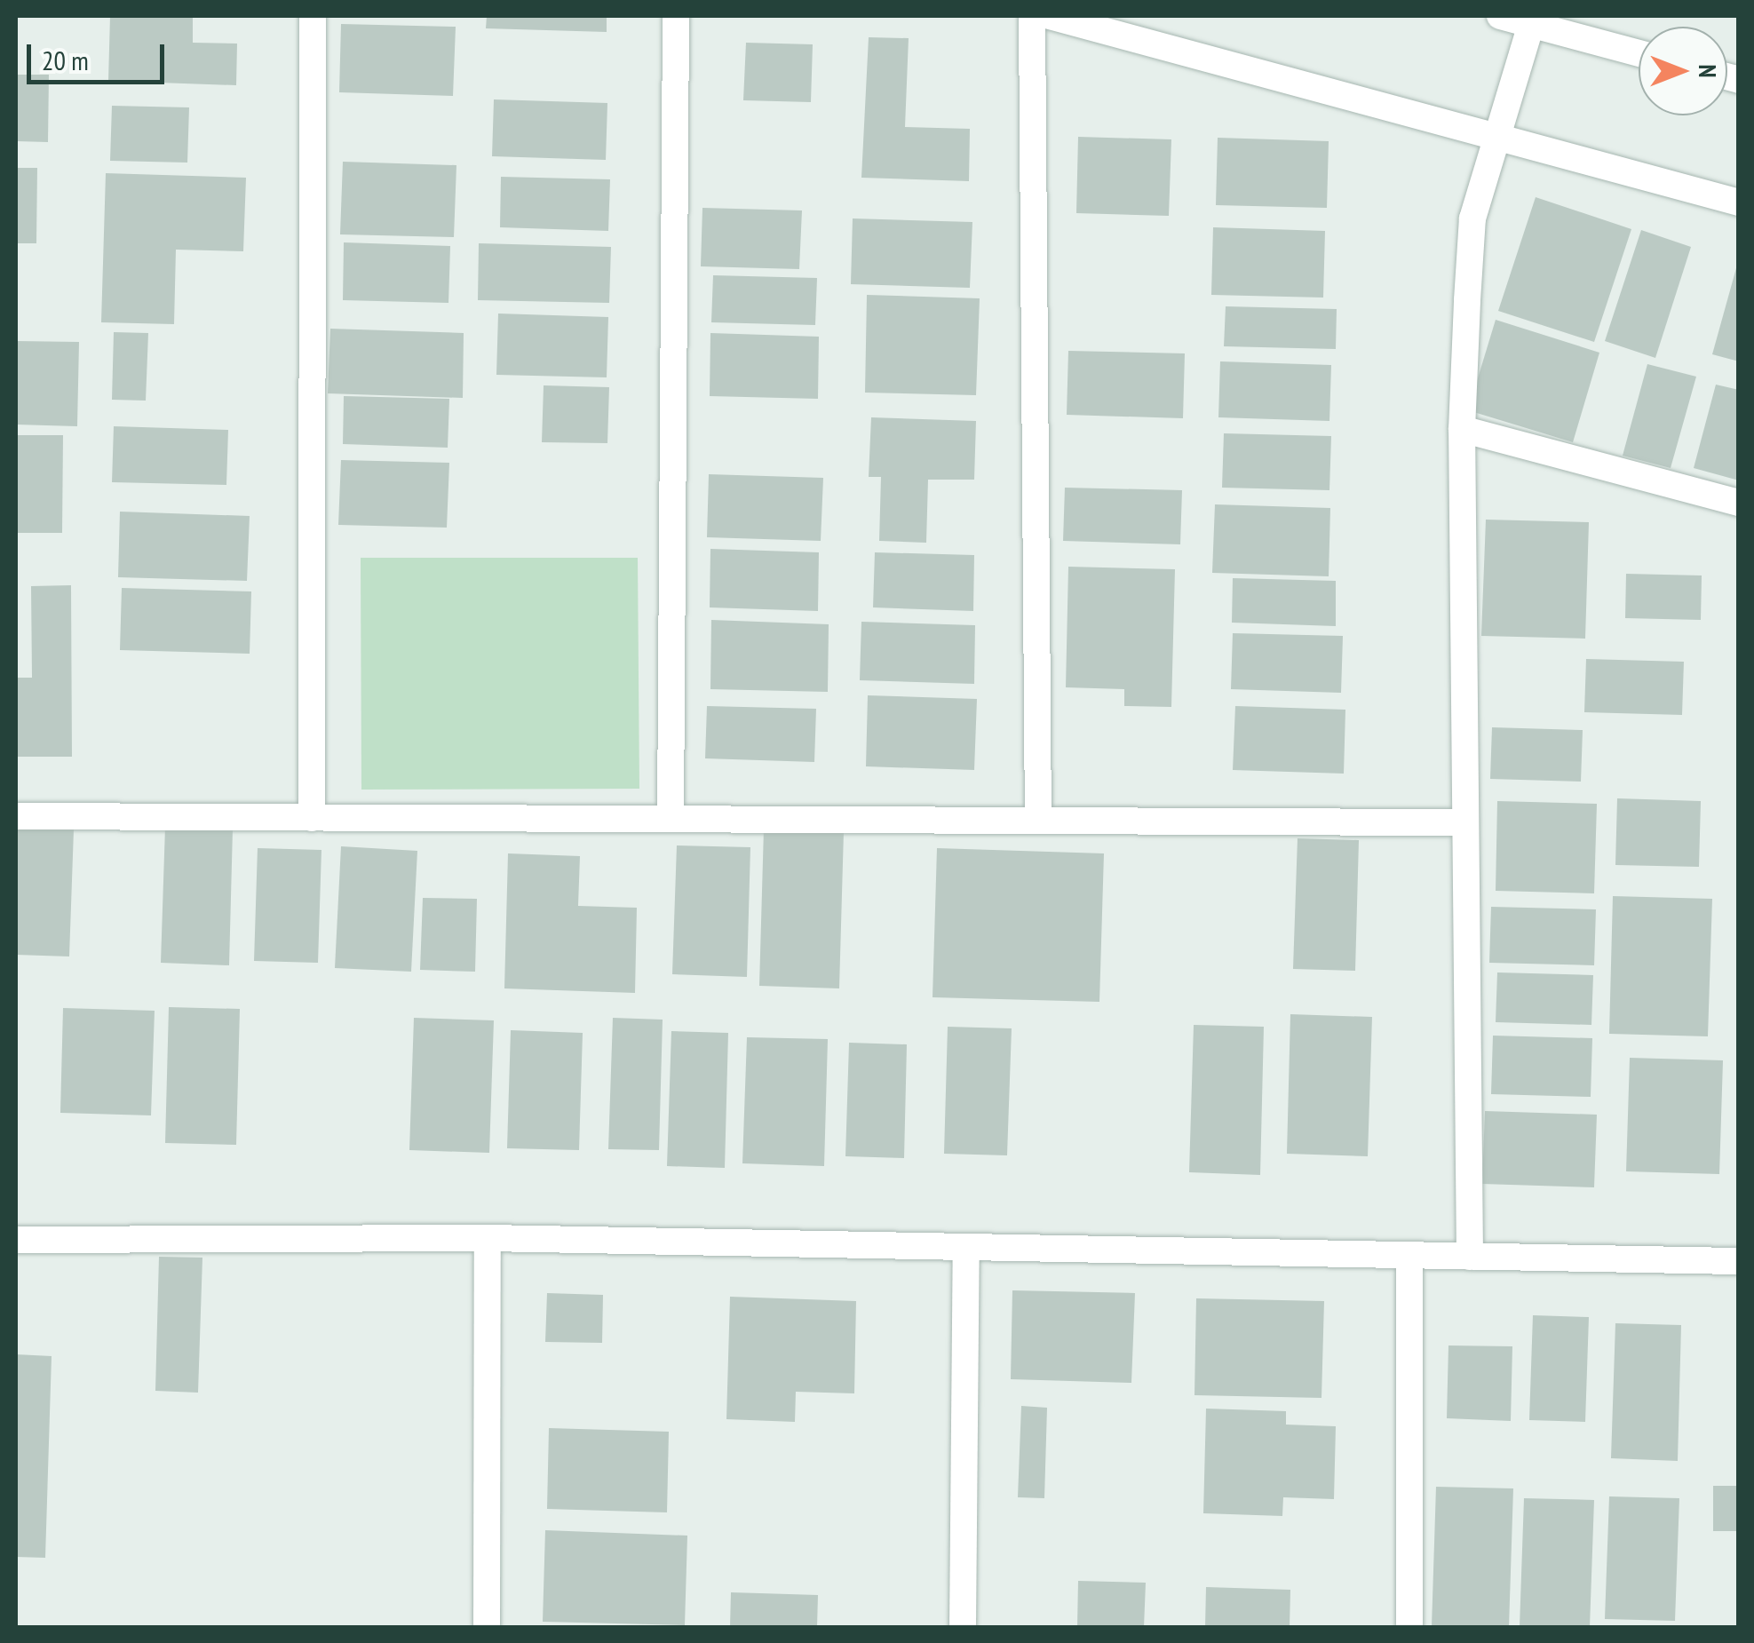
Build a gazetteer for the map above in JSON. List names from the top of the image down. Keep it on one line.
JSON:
{"scale_bar":"20 m","north":"right"}
